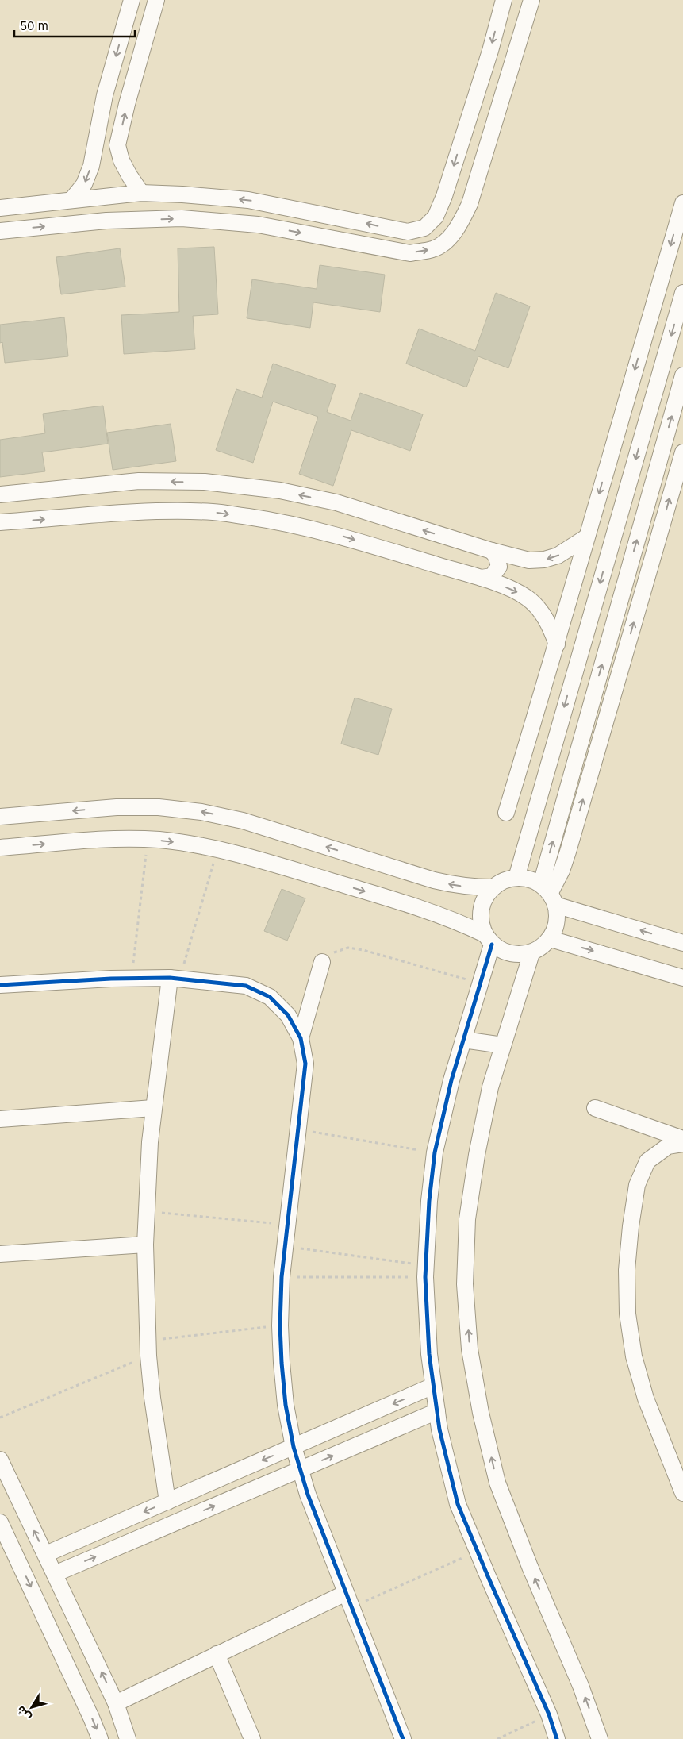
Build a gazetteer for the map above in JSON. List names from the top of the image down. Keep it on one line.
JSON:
{"scale_bar":"50 m","north":"bottom left"}
